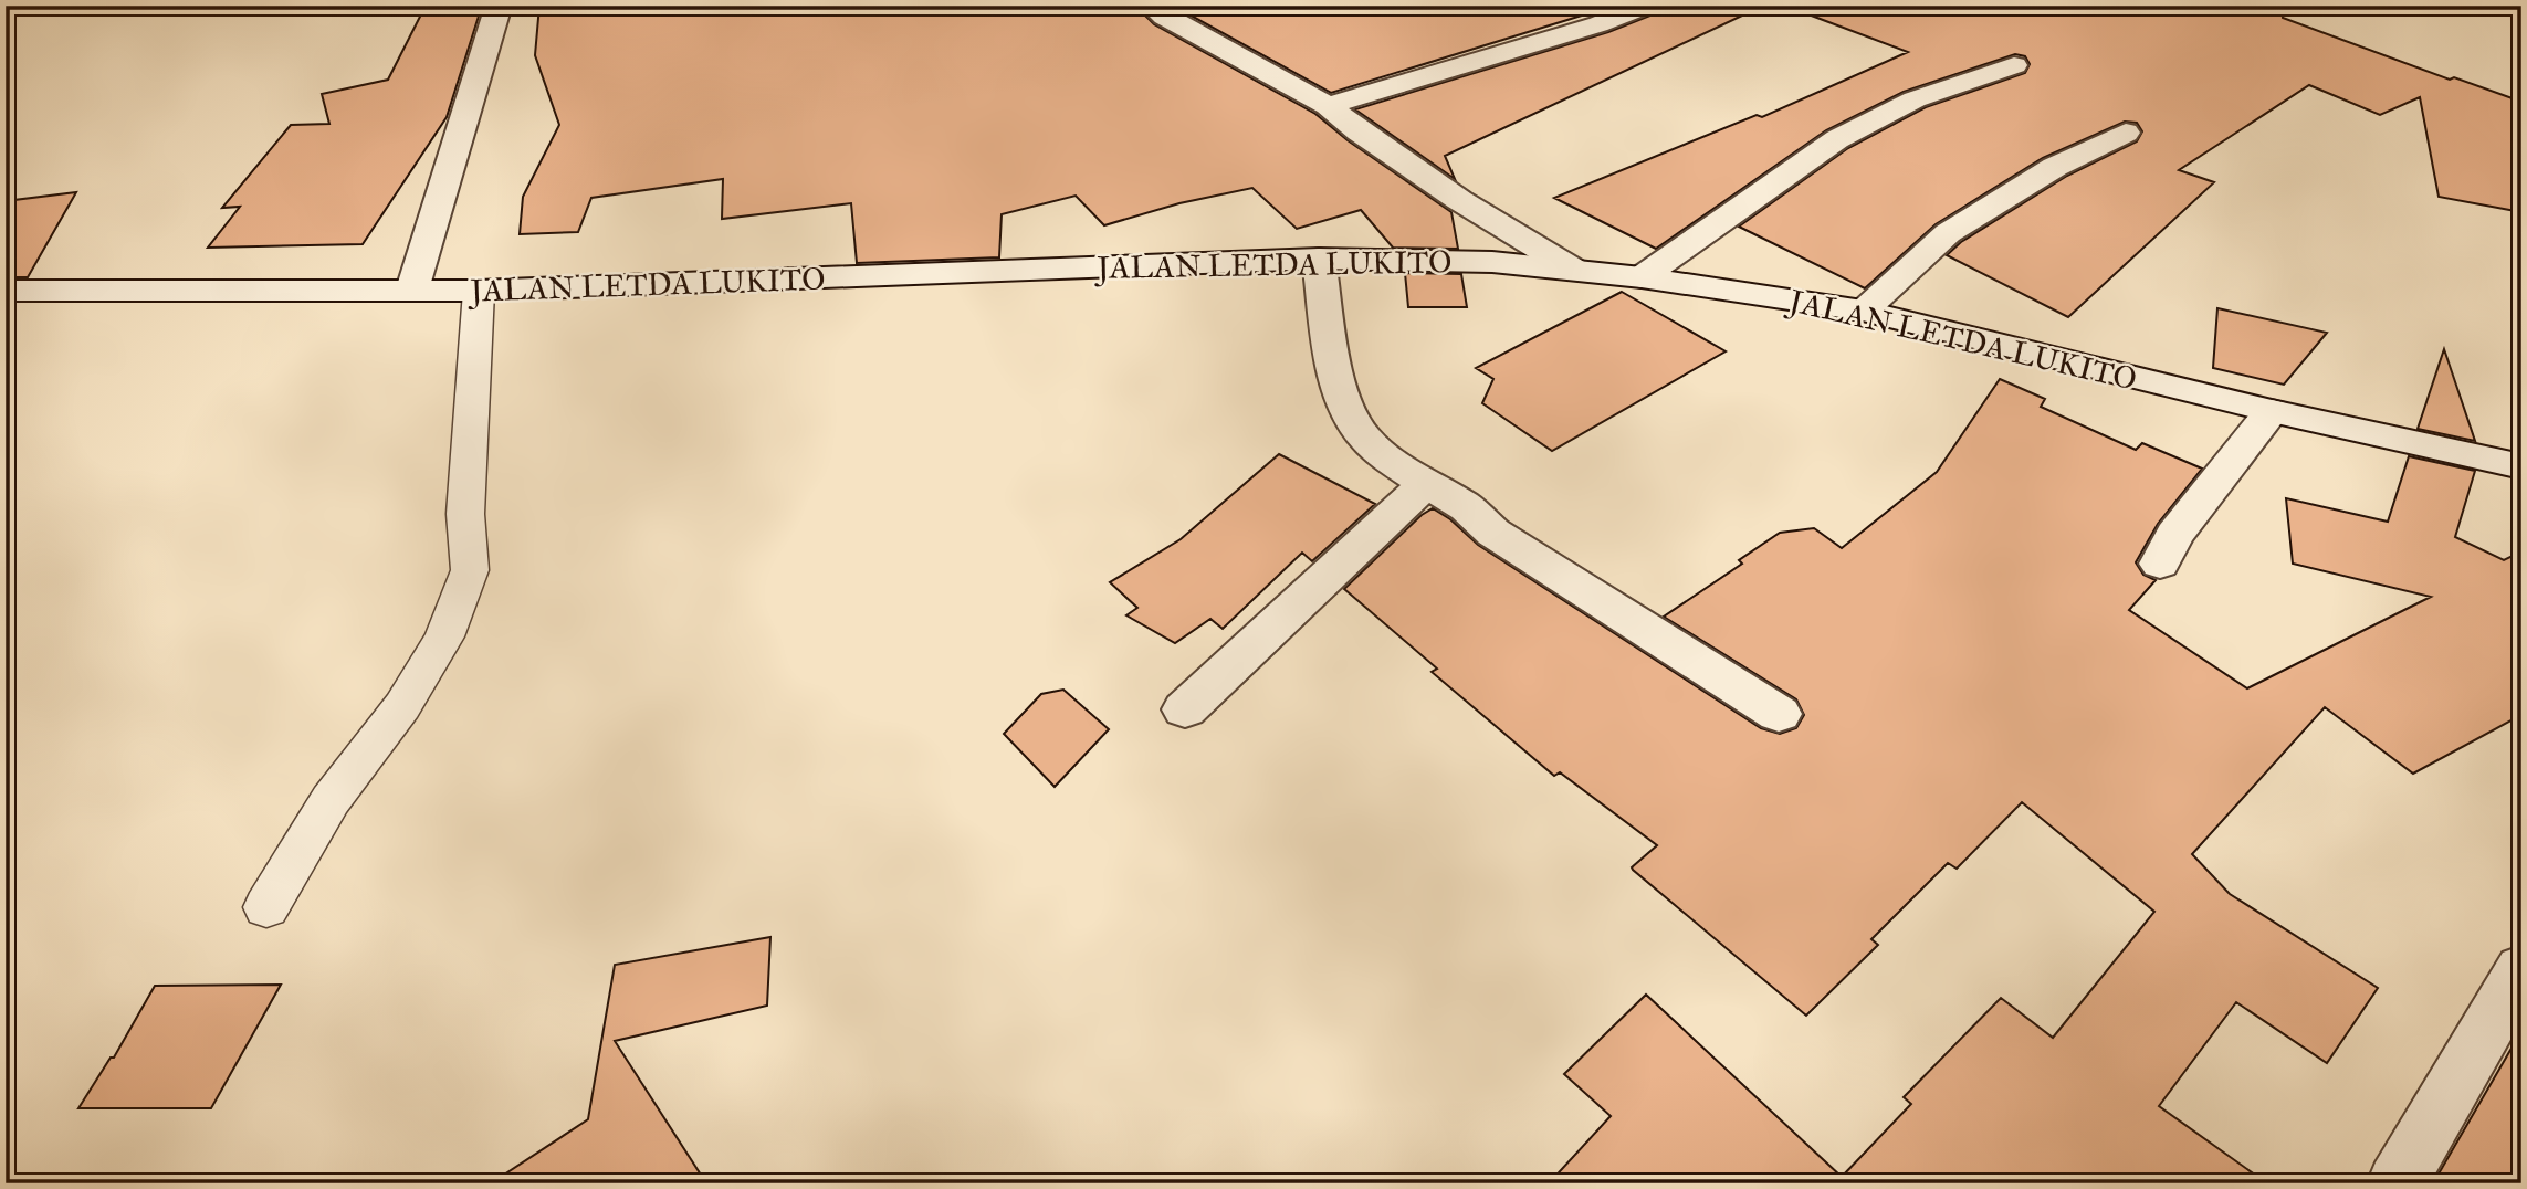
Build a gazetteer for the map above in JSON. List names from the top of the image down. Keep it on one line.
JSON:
{"streets":{"street":["JALAN LETDA LUKITO"]}}
